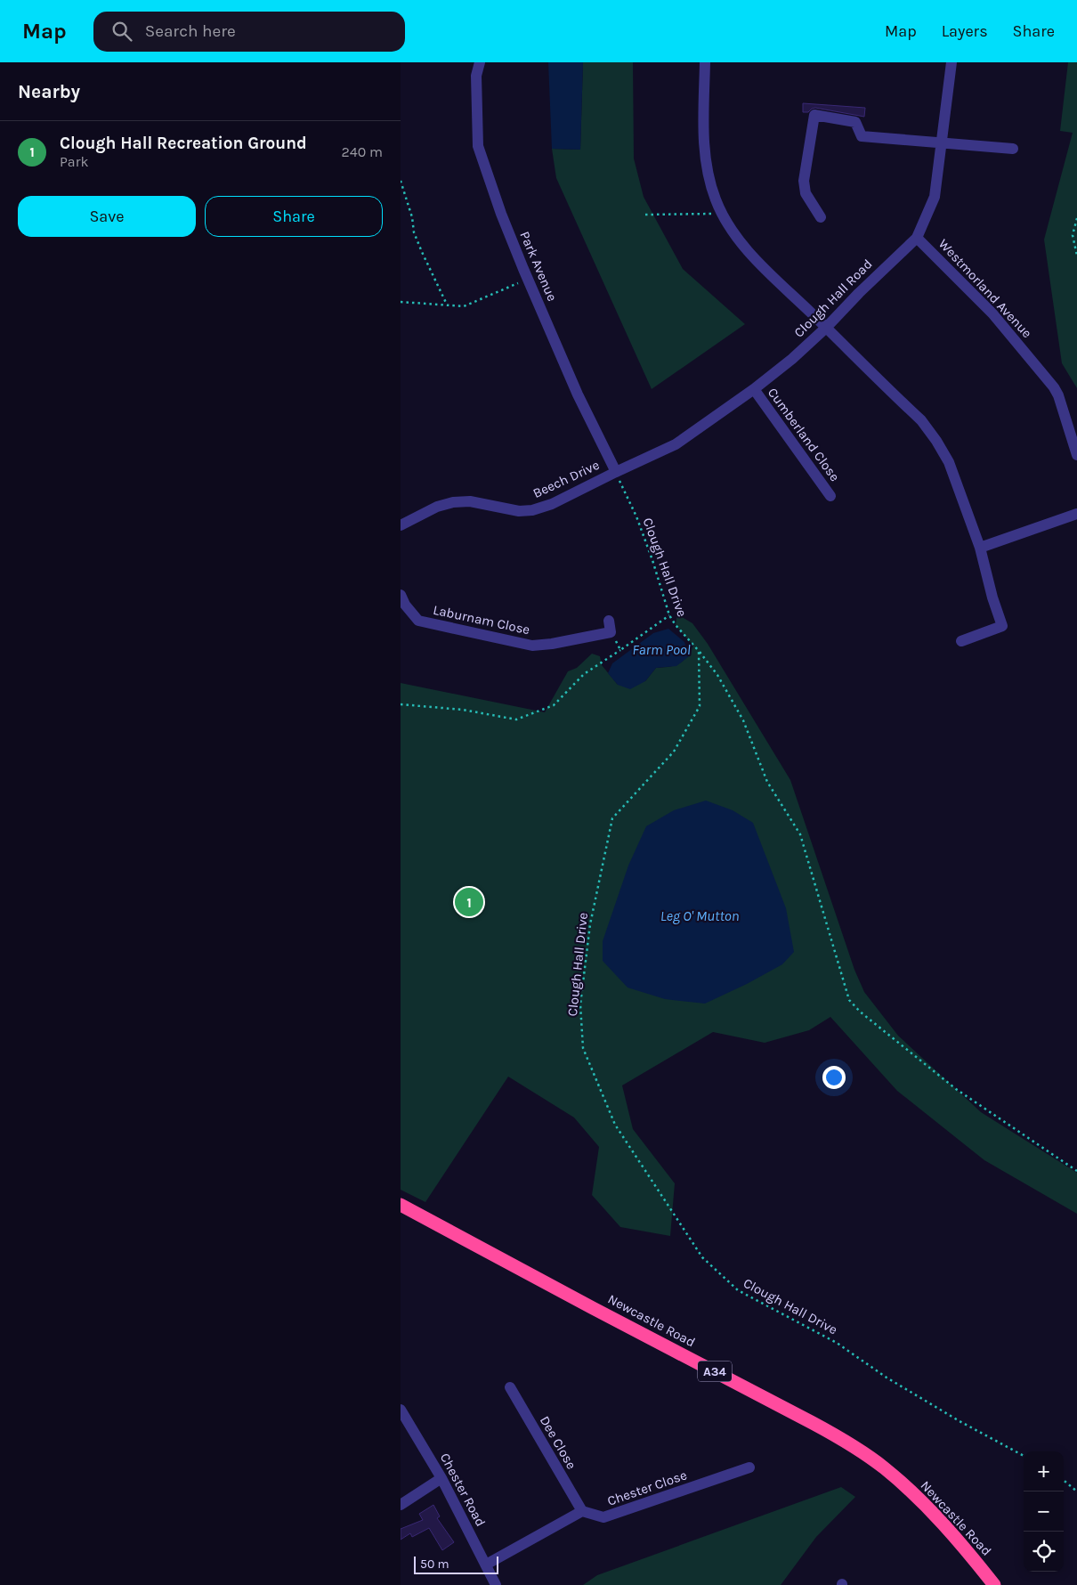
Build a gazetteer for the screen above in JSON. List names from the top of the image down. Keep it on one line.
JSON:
{"streets":{"highway":["Newcastle Road","A34"],"street":["Park Avenue","Westmorland Avenue","Clough Hall Road","Cumberland Close","Beech Drive","Laburnam Close","Dee Close","Chester Close","Chester Road"],"path":["Clough Hall Drive"]},"crossings":[["Park Avenue","Clough Hall Road"],["Park Avenue","Beech Drive"],["Park Avenue","Clough Hall Drive"],["Westmorland Avenue","Clough Hall Road"],["Clough Hall Road","Cumberland Close"],["Clough Hall Road","Beech Drive"],["Clough Hall Road","Clough Hall Drive"],["Beech Drive","Clough Hall Drive"],["Dee Close","Chester Close"]],"water":["Farm Pool","Leg O' Mutton"],"scale_bar":"50 m","page":{"header":"Map","search":"Search here","nav":["Map","Layers","Share"],"heading":"Nearby","list":[{"mark":"1","name":"Clough Hall Recreation Ground","note":"Park","value":"240 m"}],"buttons":["Save","Share"],"pins":"1","map_buttons":["+","−"],"scale":"50 m"}}
